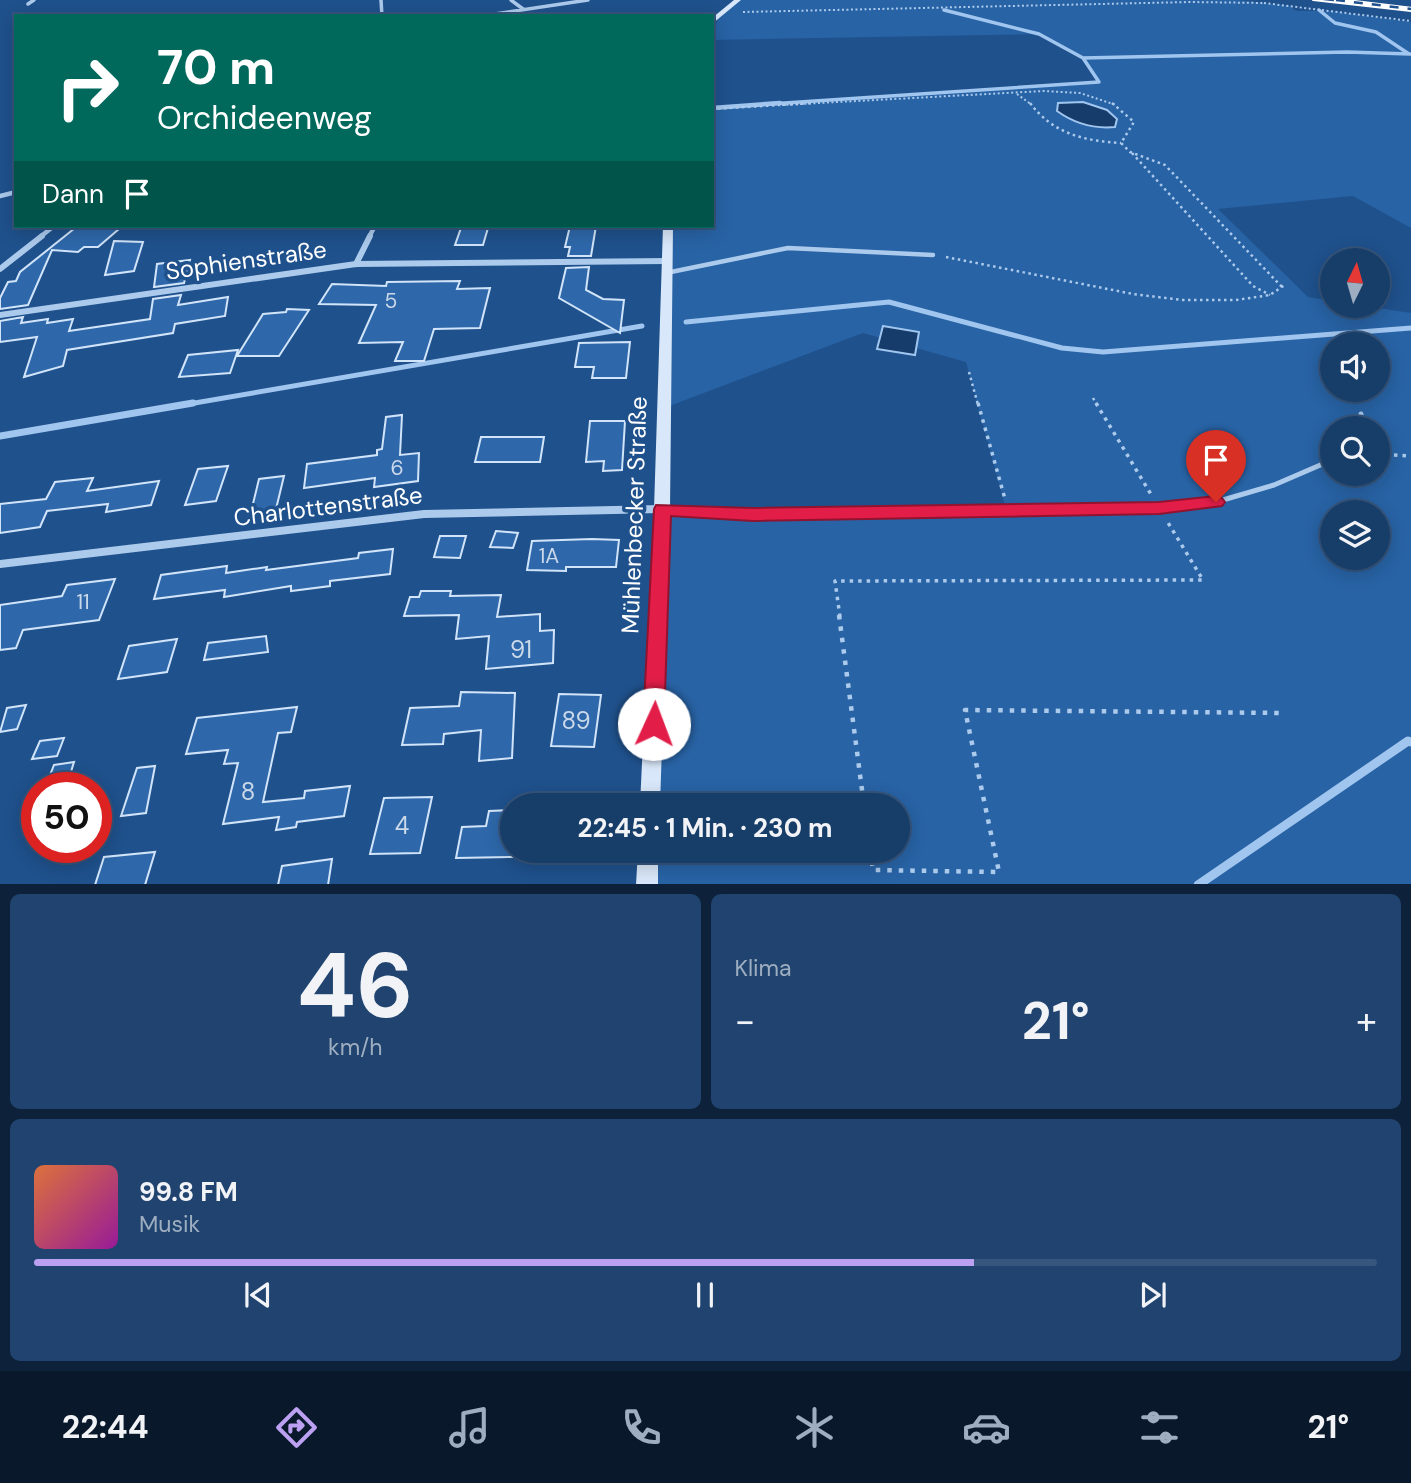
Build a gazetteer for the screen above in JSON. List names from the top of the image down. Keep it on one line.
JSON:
{"streets":{"main road":["Mühlenbecker Straße"],"street":["Sophienstraße","Charlottenstraße"]},"crossings":[["Sophienstraße","Mühlenbecker Straße"],["Charlottenstraße","Mühlenbecker Straße"]],"house_numbers":["5","6","1A","11","91","89","8","4"],"north":"top","page":{"turn":["70 m","Orchideenweg"],"then":"Dann","limit":"50","trip":"22:45 · 1 Min. · 230 m","tile":[["46","km/h"],"Klima"],"heat":["−","21°","+"],"song":["99.8 FM","Musik"],"tabs":["22:44","21°"]}}
